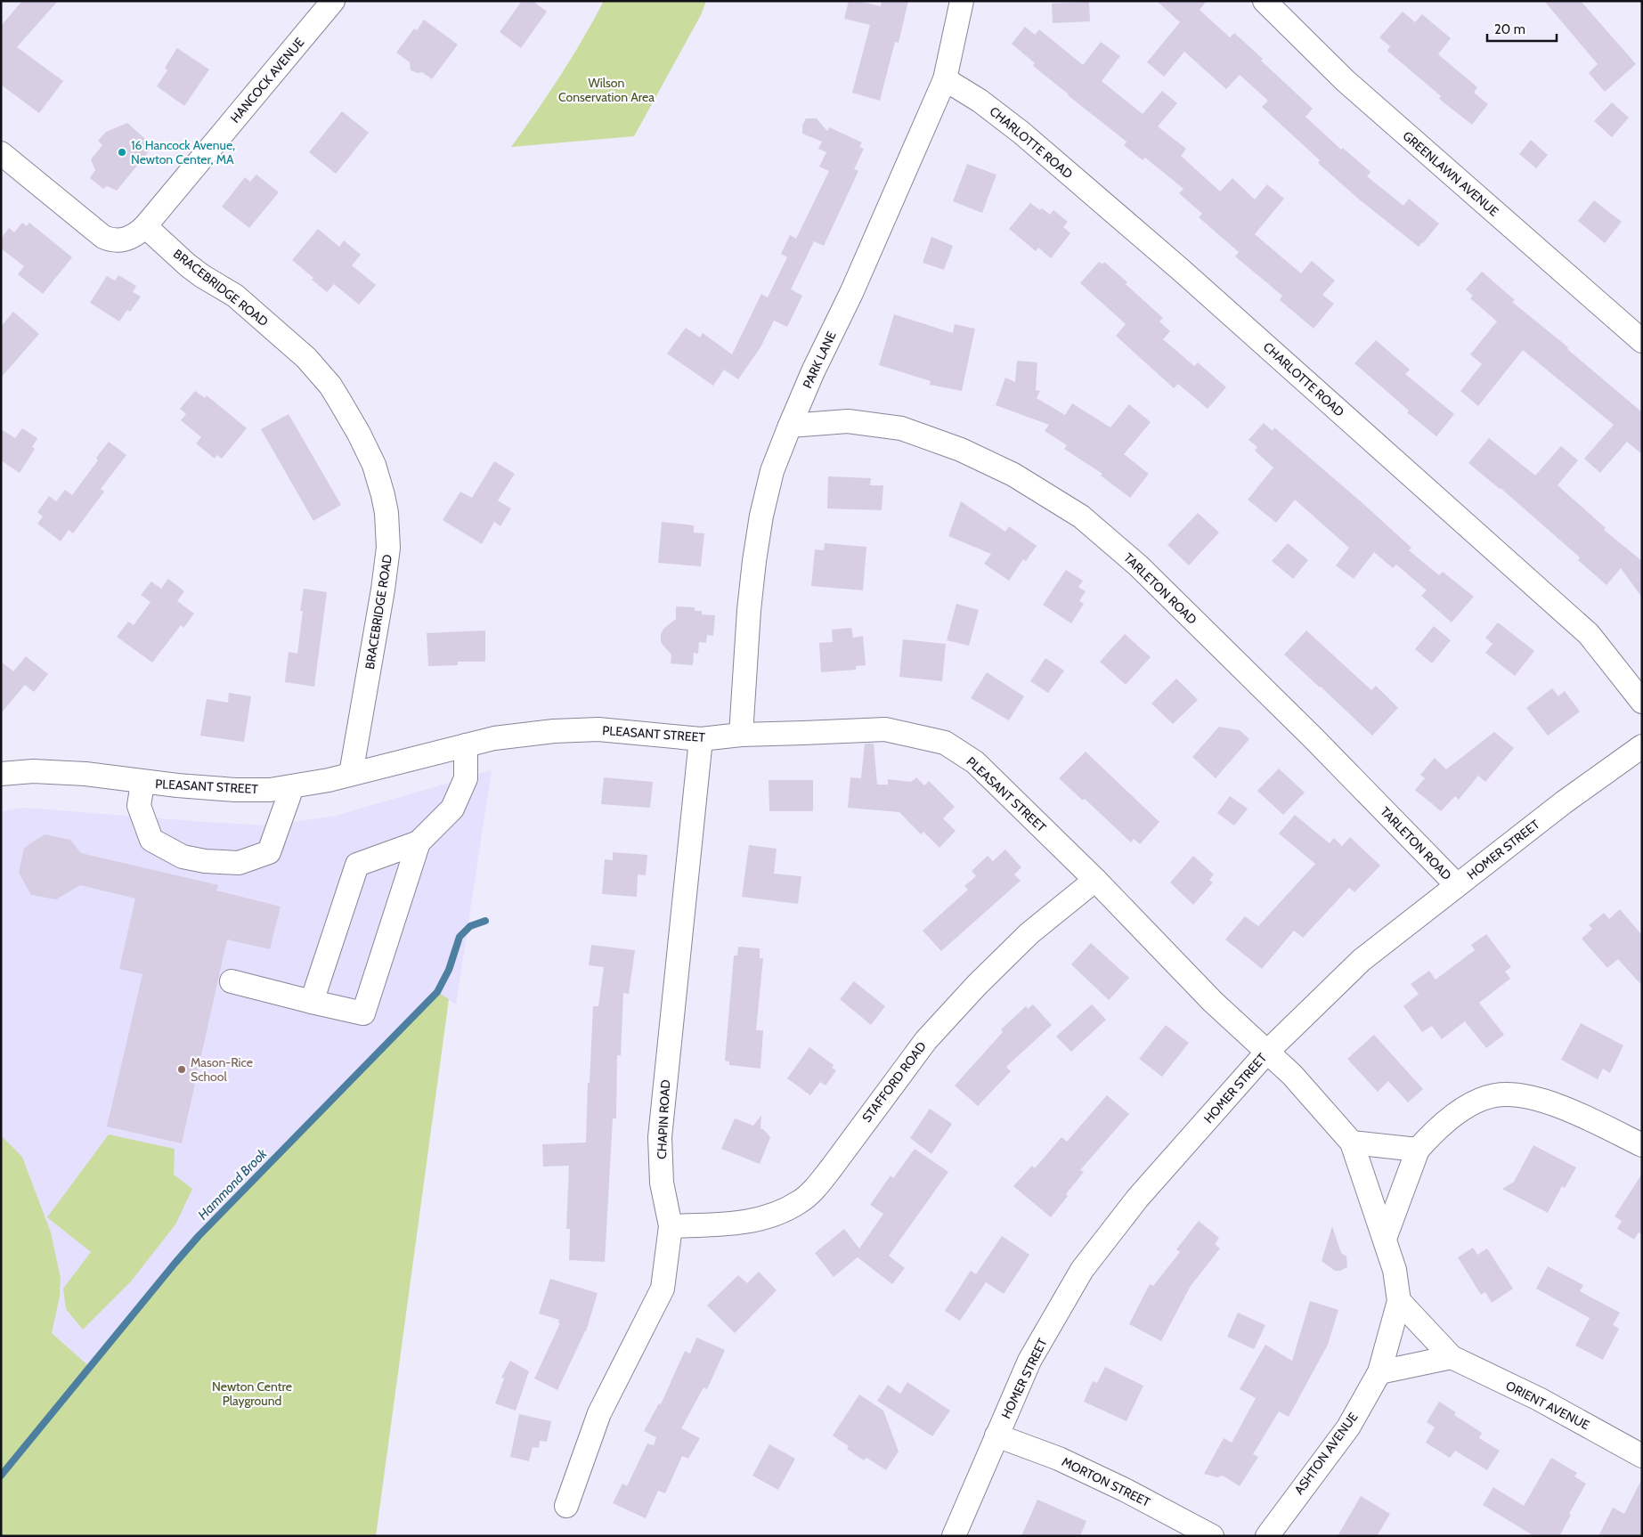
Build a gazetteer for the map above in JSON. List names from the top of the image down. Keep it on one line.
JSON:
{"streets":{"street":["HANCOCK AVENUE","CHARLOTTE ROAD","GREENLAWN AVENUE","BRACEBRIDGE ROAD","PARK LANE","TARLETON ROAD","PLEASANT STREET","HOMER STREET","STAFFORD ROAD","CHAPIN ROAD","ORIENT AVENUE","ASHTON AVENUE","MORTON STREET"]},"crossings":[["HANCOCK AVENUE","BRACEBRIDGE ROAD"],["CHARLOTTE ROAD","PARK LANE"],["BRACEBRIDGE ROAD","PLEASANT STREET"],["PARK LANE","TARLETON ROAD"],["PARK LANE","PLEASANT STREET"],["TARLETON ROAD","HOMER STREET"],["PLEASANT STREET","HOMER STREET"],["PLEASANT STREET","STAFFORD ROAD"],["PLEASANT STREET","CHAPIN ROAD"],["PLEASANT STREET","ASHTON AVENUE"],["HOMER STREET","MORTON STREET"],["STAFFORD ROAD","CHAPIN ROAD"],["ORIENT AVENUE","ASHTON AVENUE"]],"water":["Hammond Brook"],"parks":["Wilson Conservation Area","Newton Centre Playground"],"places":["16 Hancock Avenue, Newton Center, MA","Mason-Rice School"],"scale_bar":"20 m"}
